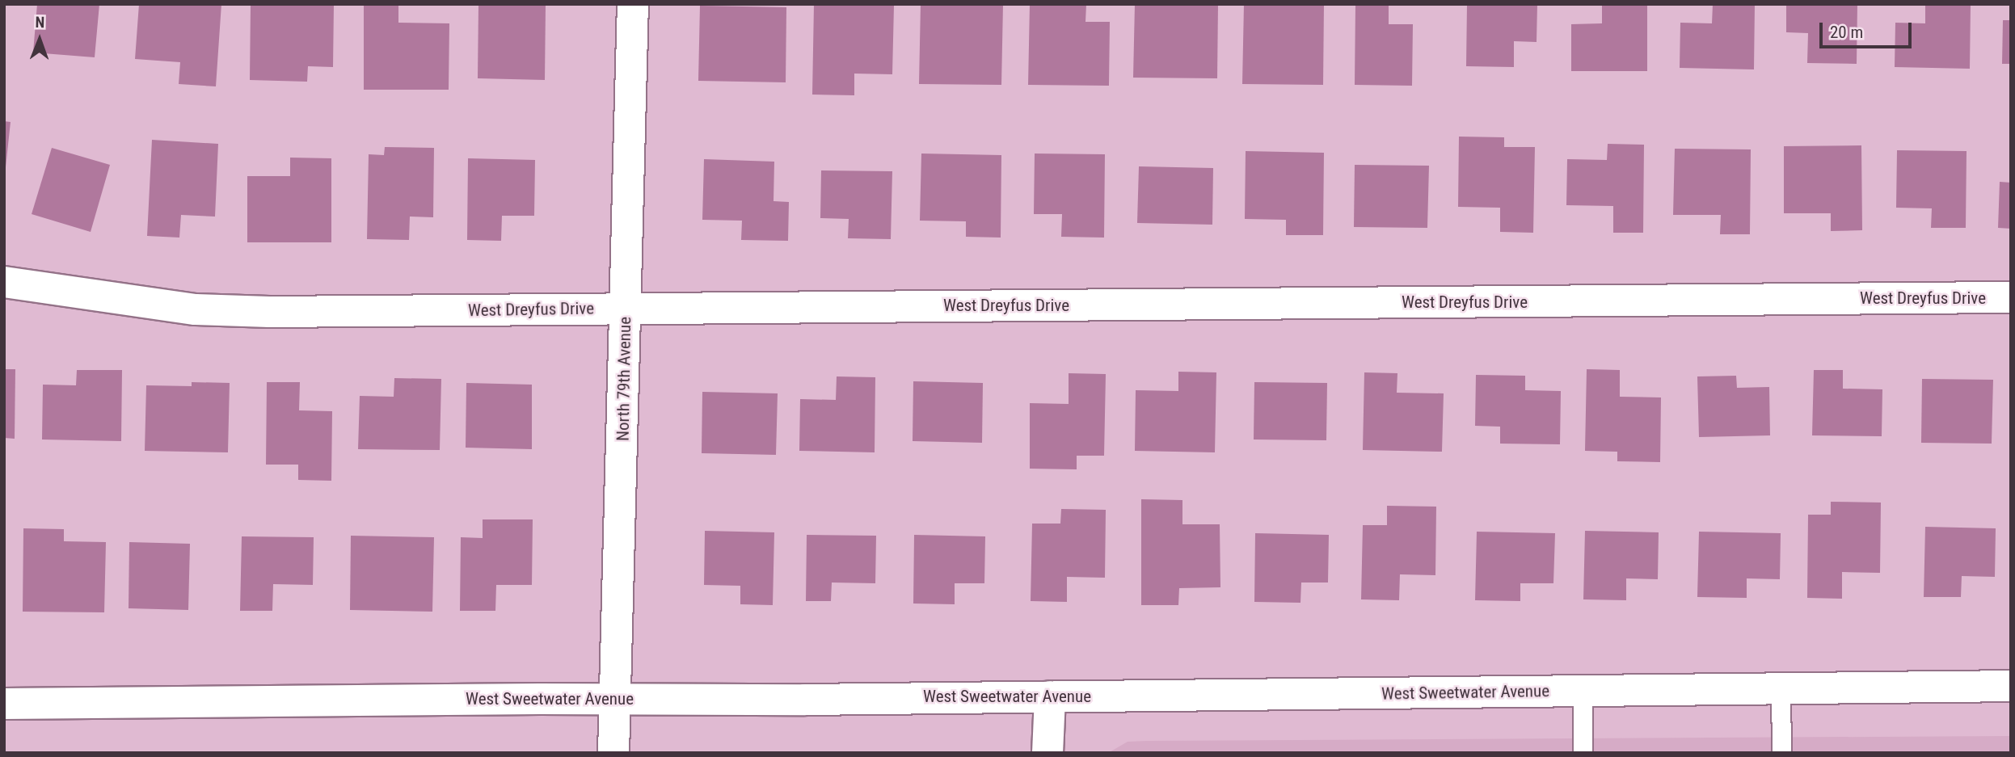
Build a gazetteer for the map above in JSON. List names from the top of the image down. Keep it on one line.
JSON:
{"streets":{"street":["West Dreyfus Drive","North 79th Avenue","West Sweetwater Avenue"]},"crossings":[["West Dreyfus Drive","North 79th Avenue"],["North 79th Avenue","West Sweetwater Avenue"]],"scale_bar":"20 m","north":"top"}
